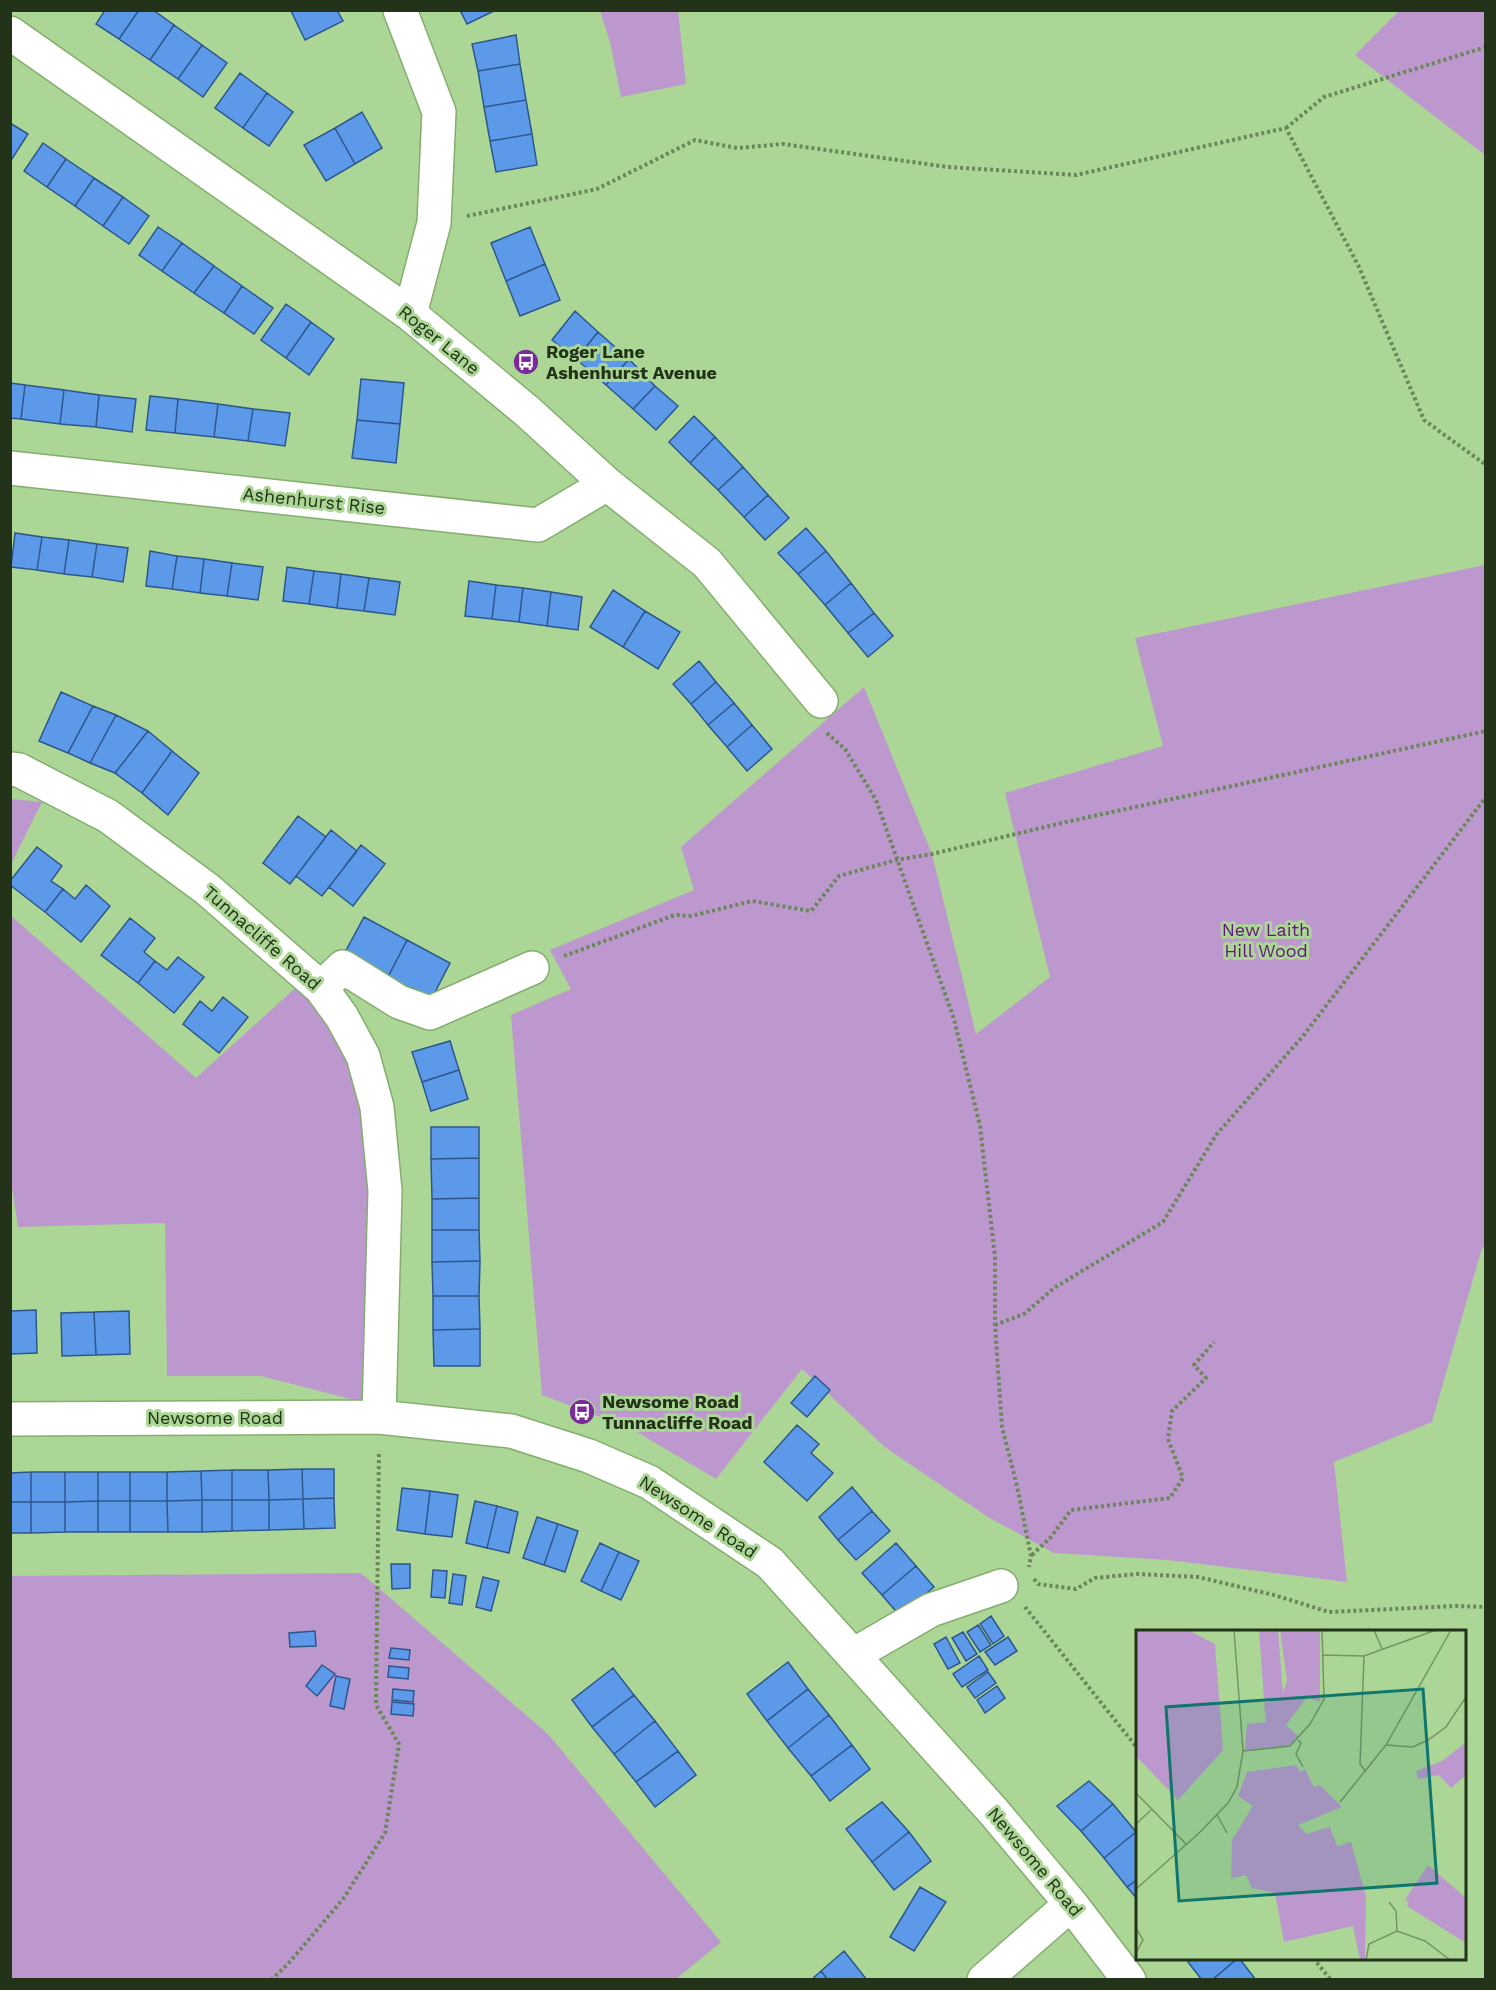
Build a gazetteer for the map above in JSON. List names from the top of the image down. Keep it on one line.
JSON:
{"streets":{"street":["Roger Lane","Ashenhurst Rise","Tunnacliffe Road","Newsome Road"]},"crossings":[["Roger Lane","Ashenhurst Rise"],["Tunnacliffe Road","Newsome Road"]],"parks":["New Laith Hill Wood"],"places":{"bus stop":["Roger Lane Ashenhurst Avenue","Newsome Road Tunnacliffe Road"]}}
